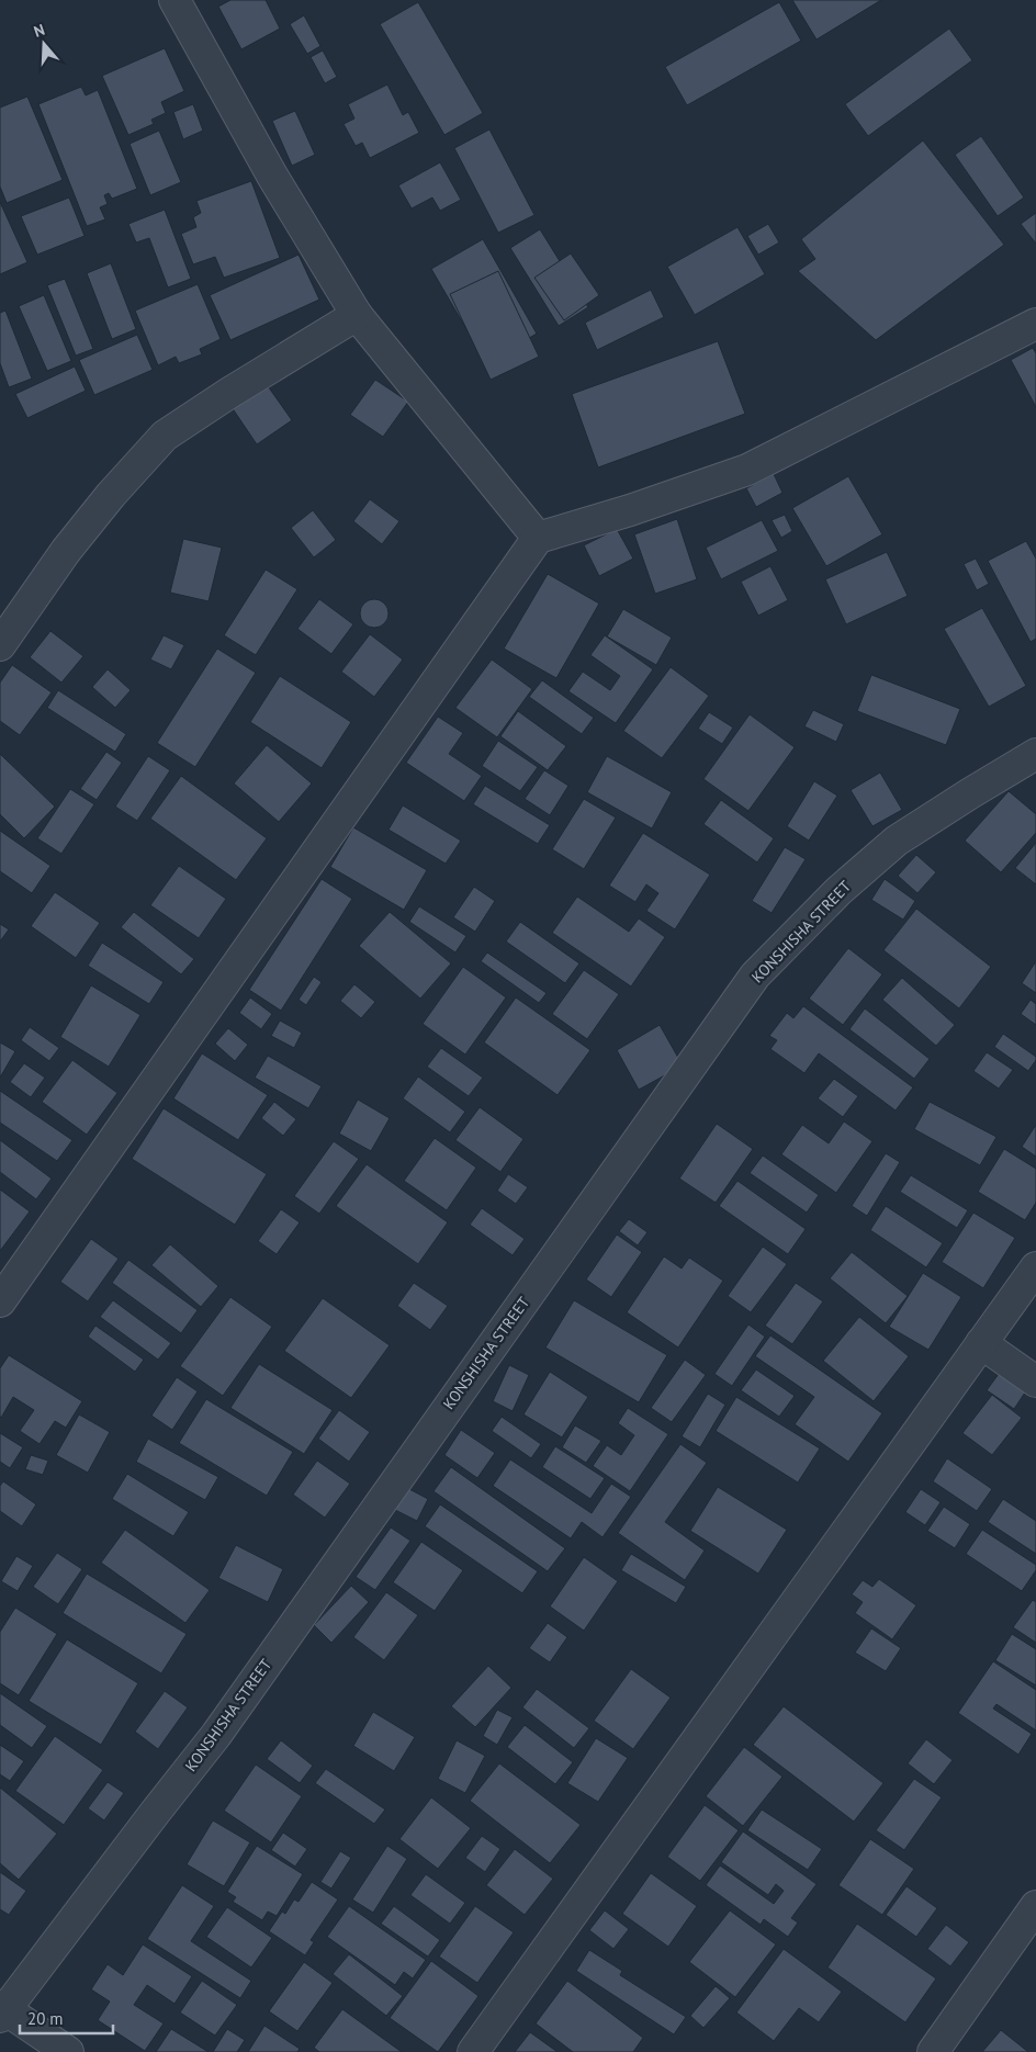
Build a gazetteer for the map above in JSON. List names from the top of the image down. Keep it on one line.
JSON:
{"streets":{"street":["KONSHISHA STREET"]},"scale_bar":"20 m","north":"top"}
